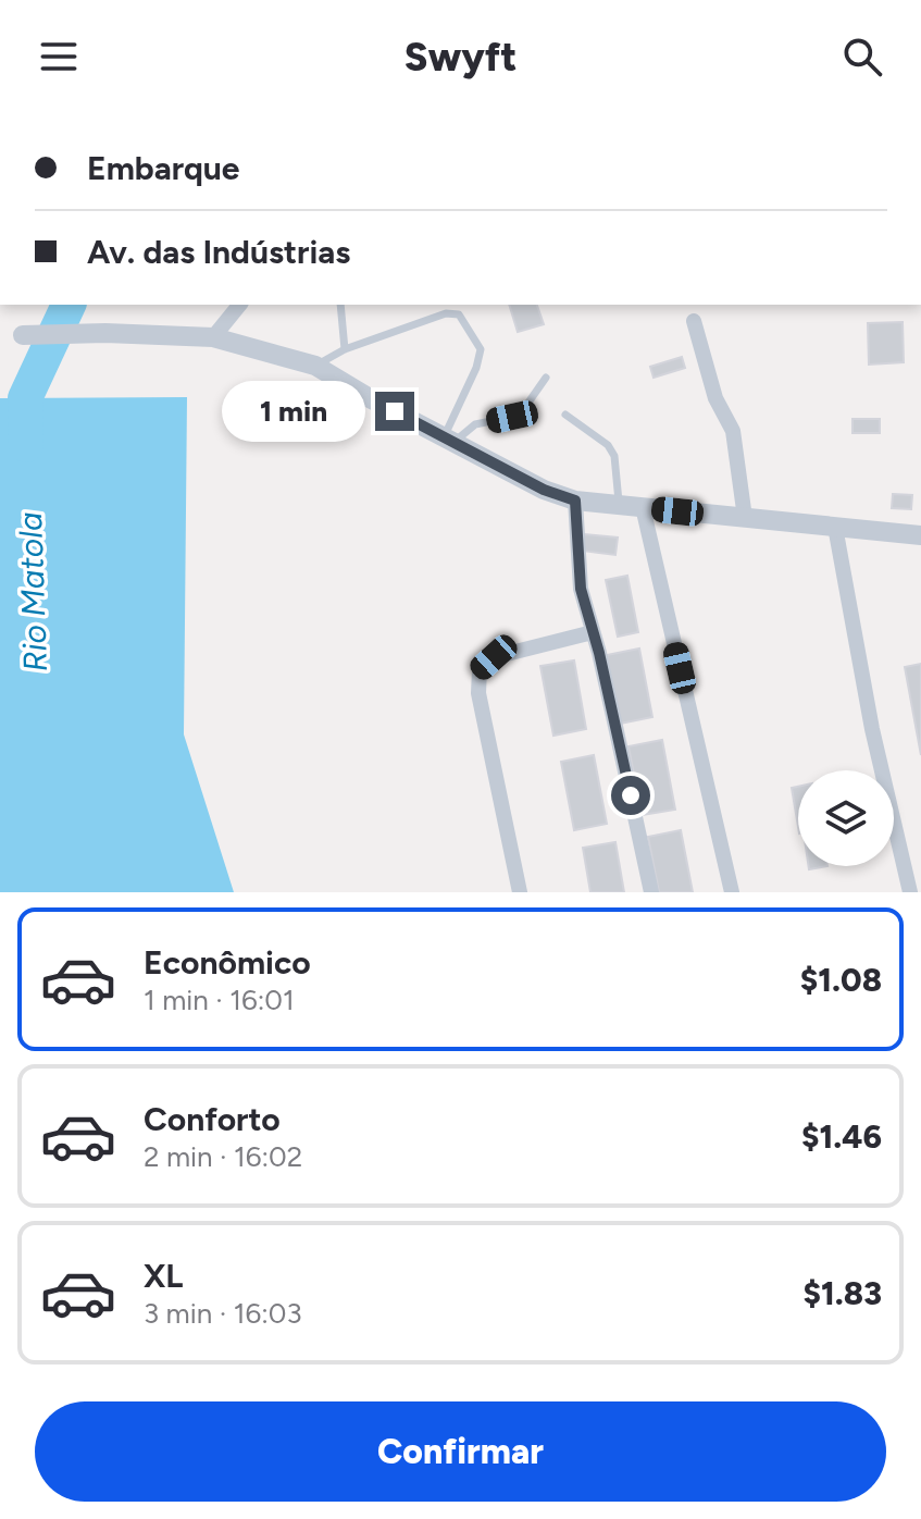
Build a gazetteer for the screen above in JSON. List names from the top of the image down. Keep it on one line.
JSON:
{"water":["Rio Matola"],"page":{"header":"Swyft","banner":["Embarque","Av. das Indústrias"],"bubble":"1 min","list":[{"name":"Econômico","note":"1 min · 16:01","value":"$1.08"},{"name":"Conforto","note":"2 min · 16:02","value":"$1.46"},{"name":"XL","note":"3 min · 16:03","value":"$1.83"}],"buttons":"Confirmar"}}
